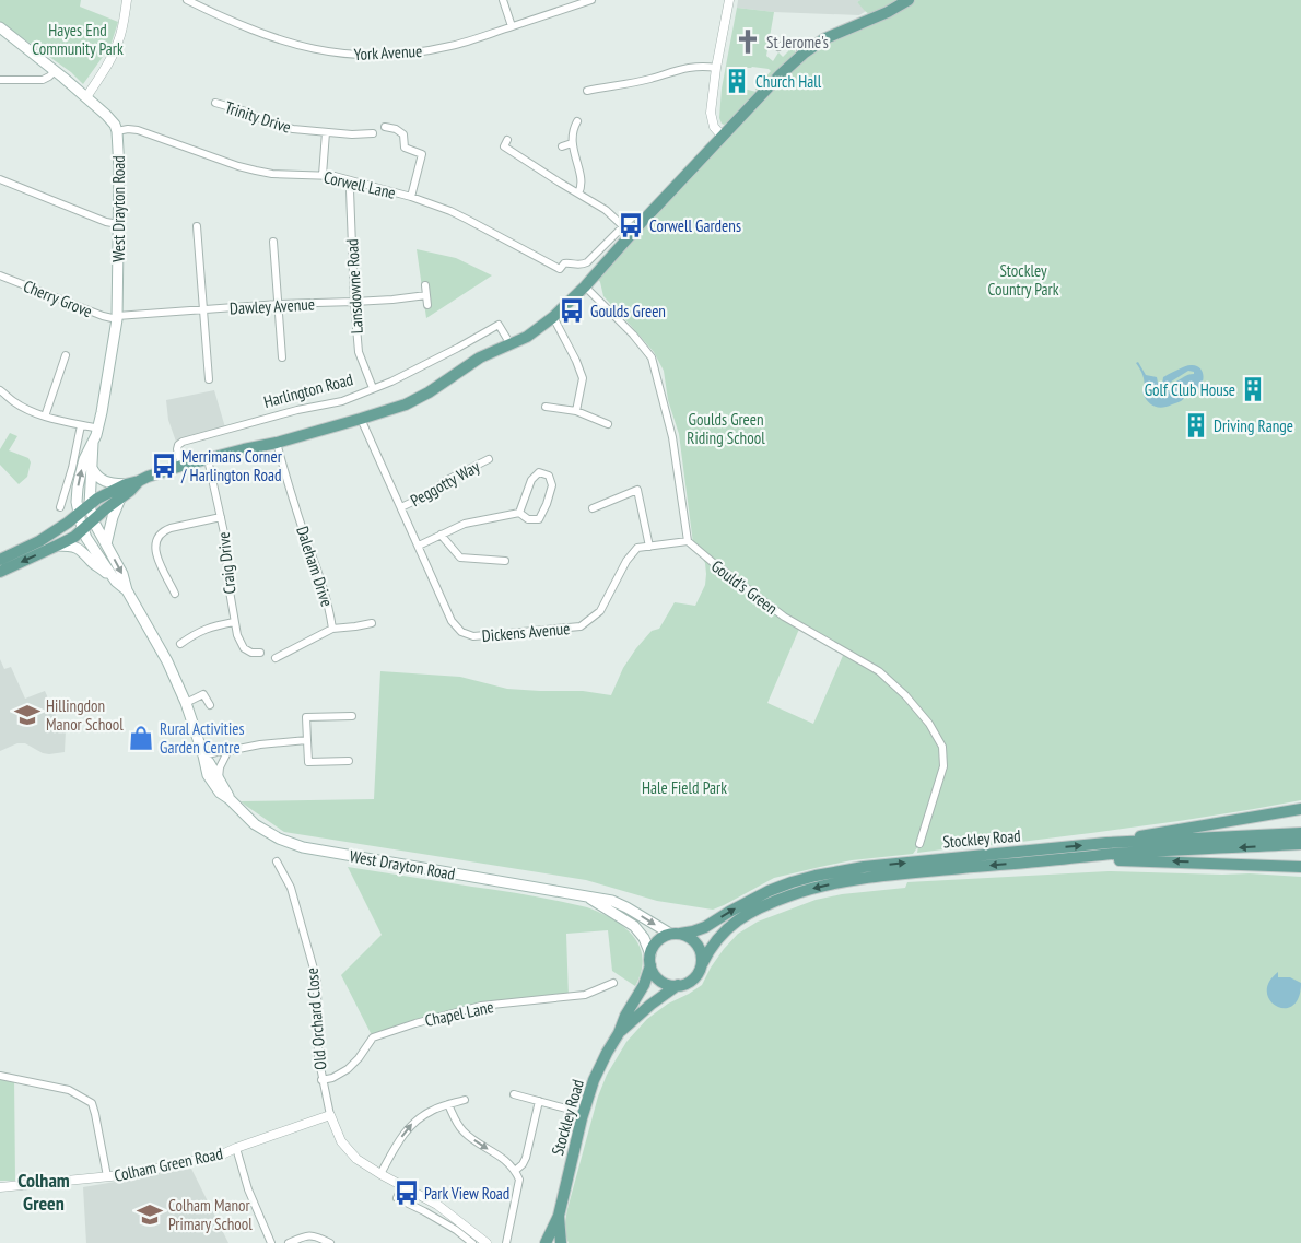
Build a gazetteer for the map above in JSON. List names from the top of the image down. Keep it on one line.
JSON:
{"streets":{"main road":["West Drayton Road","Stockley Road"],"street":["York Avenue","Trinity Drive","Corwell Lane","Lansdowne Road","Cherry Grove","Dawley Avenue","Harlington Road","Peggotty Way","Craig Drive","Daleham Drive","Gould's Green","Dickens Avenue","Chapel Lane","Old Orchard Close","Colham Green Road"]},"crossings":[["Corwell Lane","West Drayton Road"],["Corwell Lane","Lansdowne Road"],["West Drayton Road","Cherry Grove"],["West Drayton Road","Dawley Avenue"],["West Drayton Road","Stockley Road"],["Lansdowne Road","Dawley Avenue"],["Lansdowne Road","Harlington Road"],["Cherry Grove","Dawley Avenue"],["Peggotty Way","Dickens Avenue"],["Gould's Green","Dickens Avenue"],["Chapel Lane","Old Orchard Close"],["Old Orchard Close","Colham Green Road"]],"districts":["Colham Green"],"parks":["Hayes End Community Park","Stockley Country Park","Goulds Green Riding School","Hale Field Park"],"places":{"church":["St Jerome's"],"building":["Church Hall","Golf Club House","Driving Range"],"bus stop":["Corwell Gardens","Goulds Green","Merrimans Corner / Harlington Road","Park View Road"],"school or university":["Hillingdon Manor School","Colham Manor Primary School"],"shop":["Rural Activities Garden Centre"]}}
